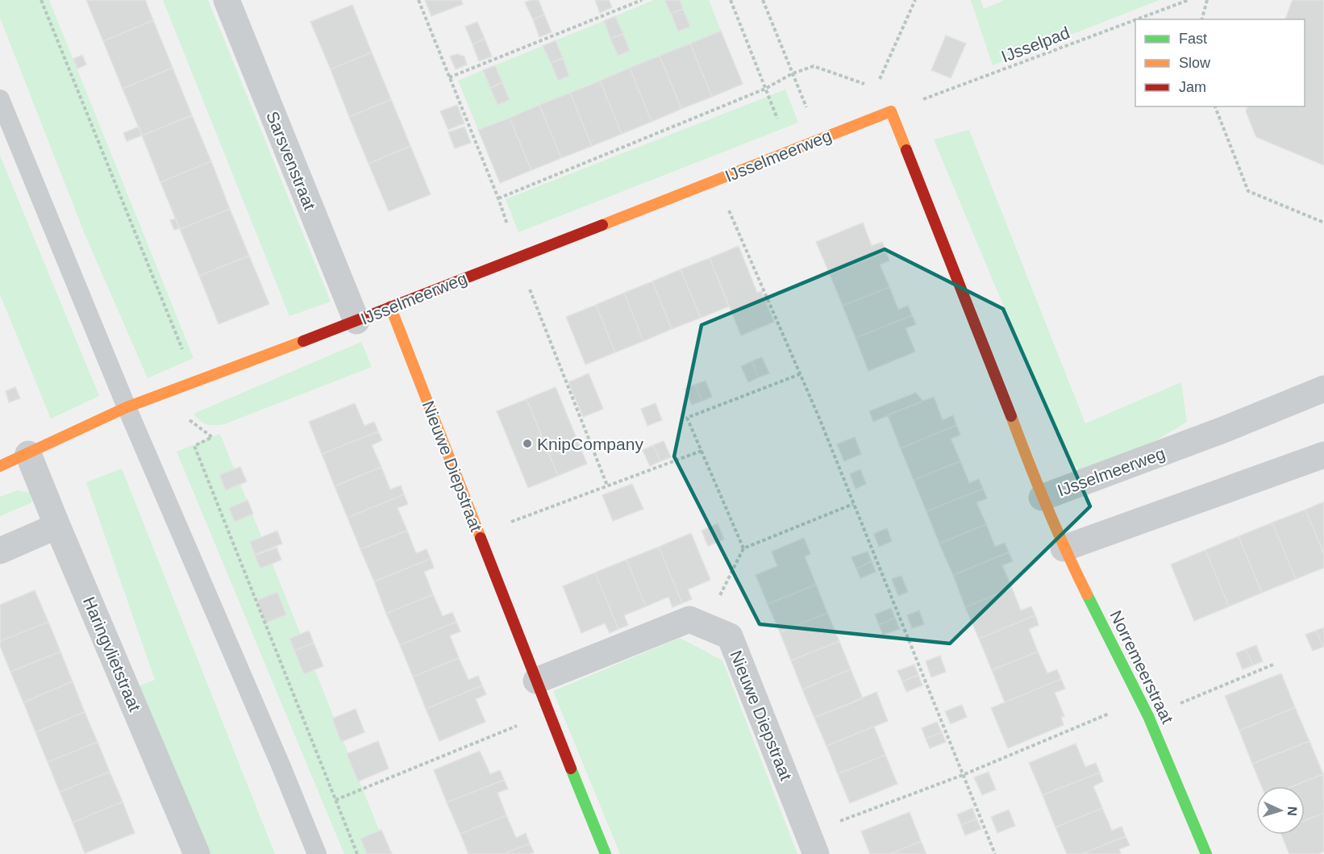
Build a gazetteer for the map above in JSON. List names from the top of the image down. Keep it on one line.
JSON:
{"streets":{"street":["IJsselmeerweg","Sarsvenstraat","Nieuwe Diepstraat","Haringvlietstraat","Norremeerstraat"],"path":["IJsselpad"]},"crossings":[["IJsselpad","IJsselmeerweg"],["IJsselmeerweg","Sarsvenstraat"],["IJsselmeerweg","Nieuwe Diepstraat"],["IJsselmeerweg","Haringvlietstraat"],["IJsselmeerweg","Norremeerstraat"]],"places":["KnipCompany"],"legend":["Fast","Slow","Jam"],"north":"right"}
